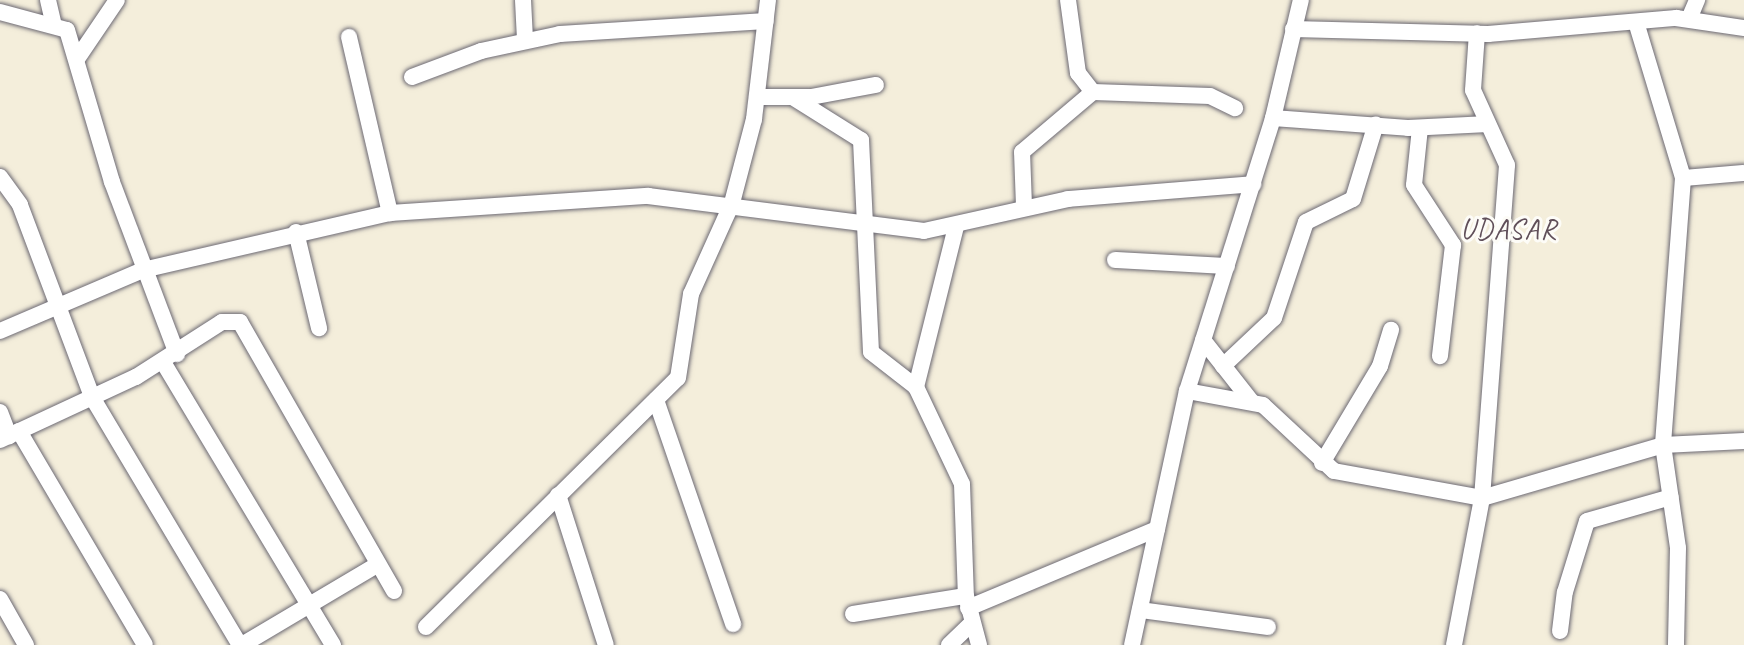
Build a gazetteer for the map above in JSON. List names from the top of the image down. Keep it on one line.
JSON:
{"districts":["UDASAR"]}
